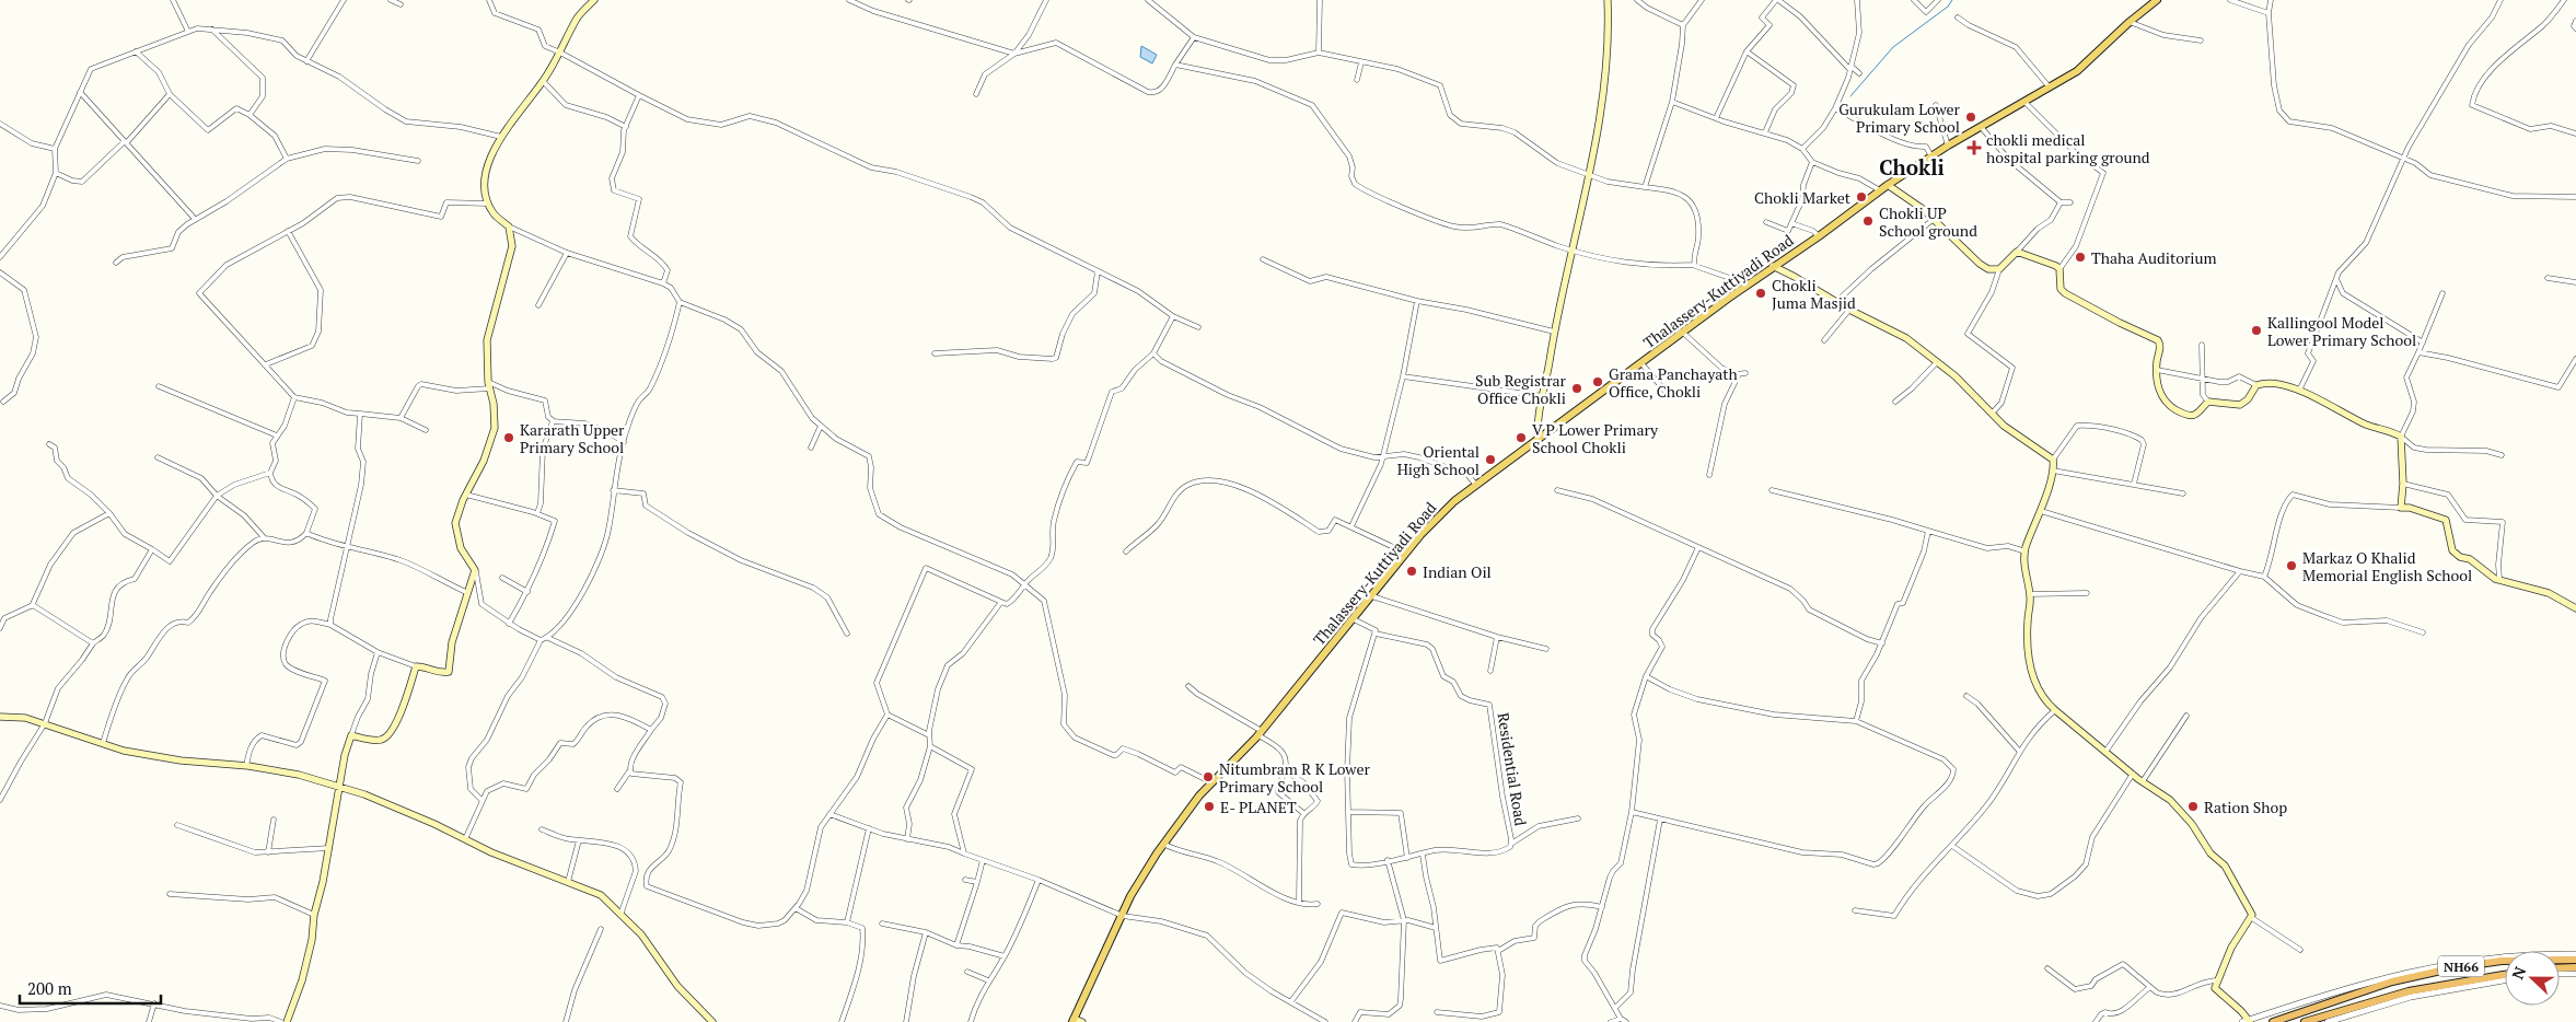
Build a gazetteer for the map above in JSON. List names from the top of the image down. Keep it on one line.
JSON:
{"streets":{"highway":["NH66"],"main road":["Thalassery-Kuttiyadi Road"],"street":["Residential Road"]},"districts":["Chokli"],"places":{"other":["Gurukulam Lower Primary School","Chokli Market","Chokli UP School ground","Thaha Auditorium","Chokli Juma Masjid","Kallingool Model Lower Primary School","Grama Panchayath Office, Chokli","Sub Registrar Office Chokli","Kararath Upper Primary School","V P Lower Primary School Chokli","Oriental High School","Markaz O Khalid Memorial English School","Indian Oil","Nitumbram R K Lower Primary School","E- PLANET","Ration Shop"],"health":["chokli medical hospital parking ground"]},"scale_bar":"200 m","north":"left"}
